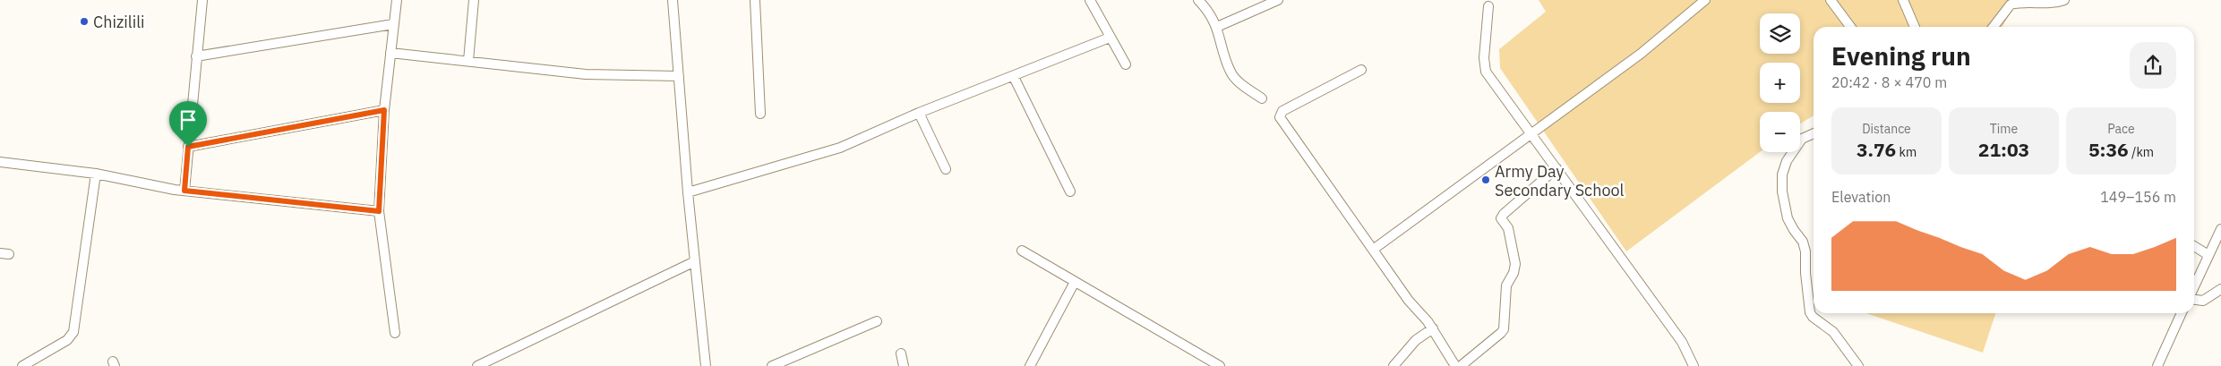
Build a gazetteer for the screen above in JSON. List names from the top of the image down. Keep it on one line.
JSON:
{"places":["Chizilili","Army Day Secondary School"],"page":{"map_buttons":["+","−"],"heading":["Evening run","20:42 · 8 × 470 m"],"stats":[["Distance","3.76 km"],["Time","21:03"],["Pace","5:36 /km"]],"chart":["Elevation","149–156 m"]}}
